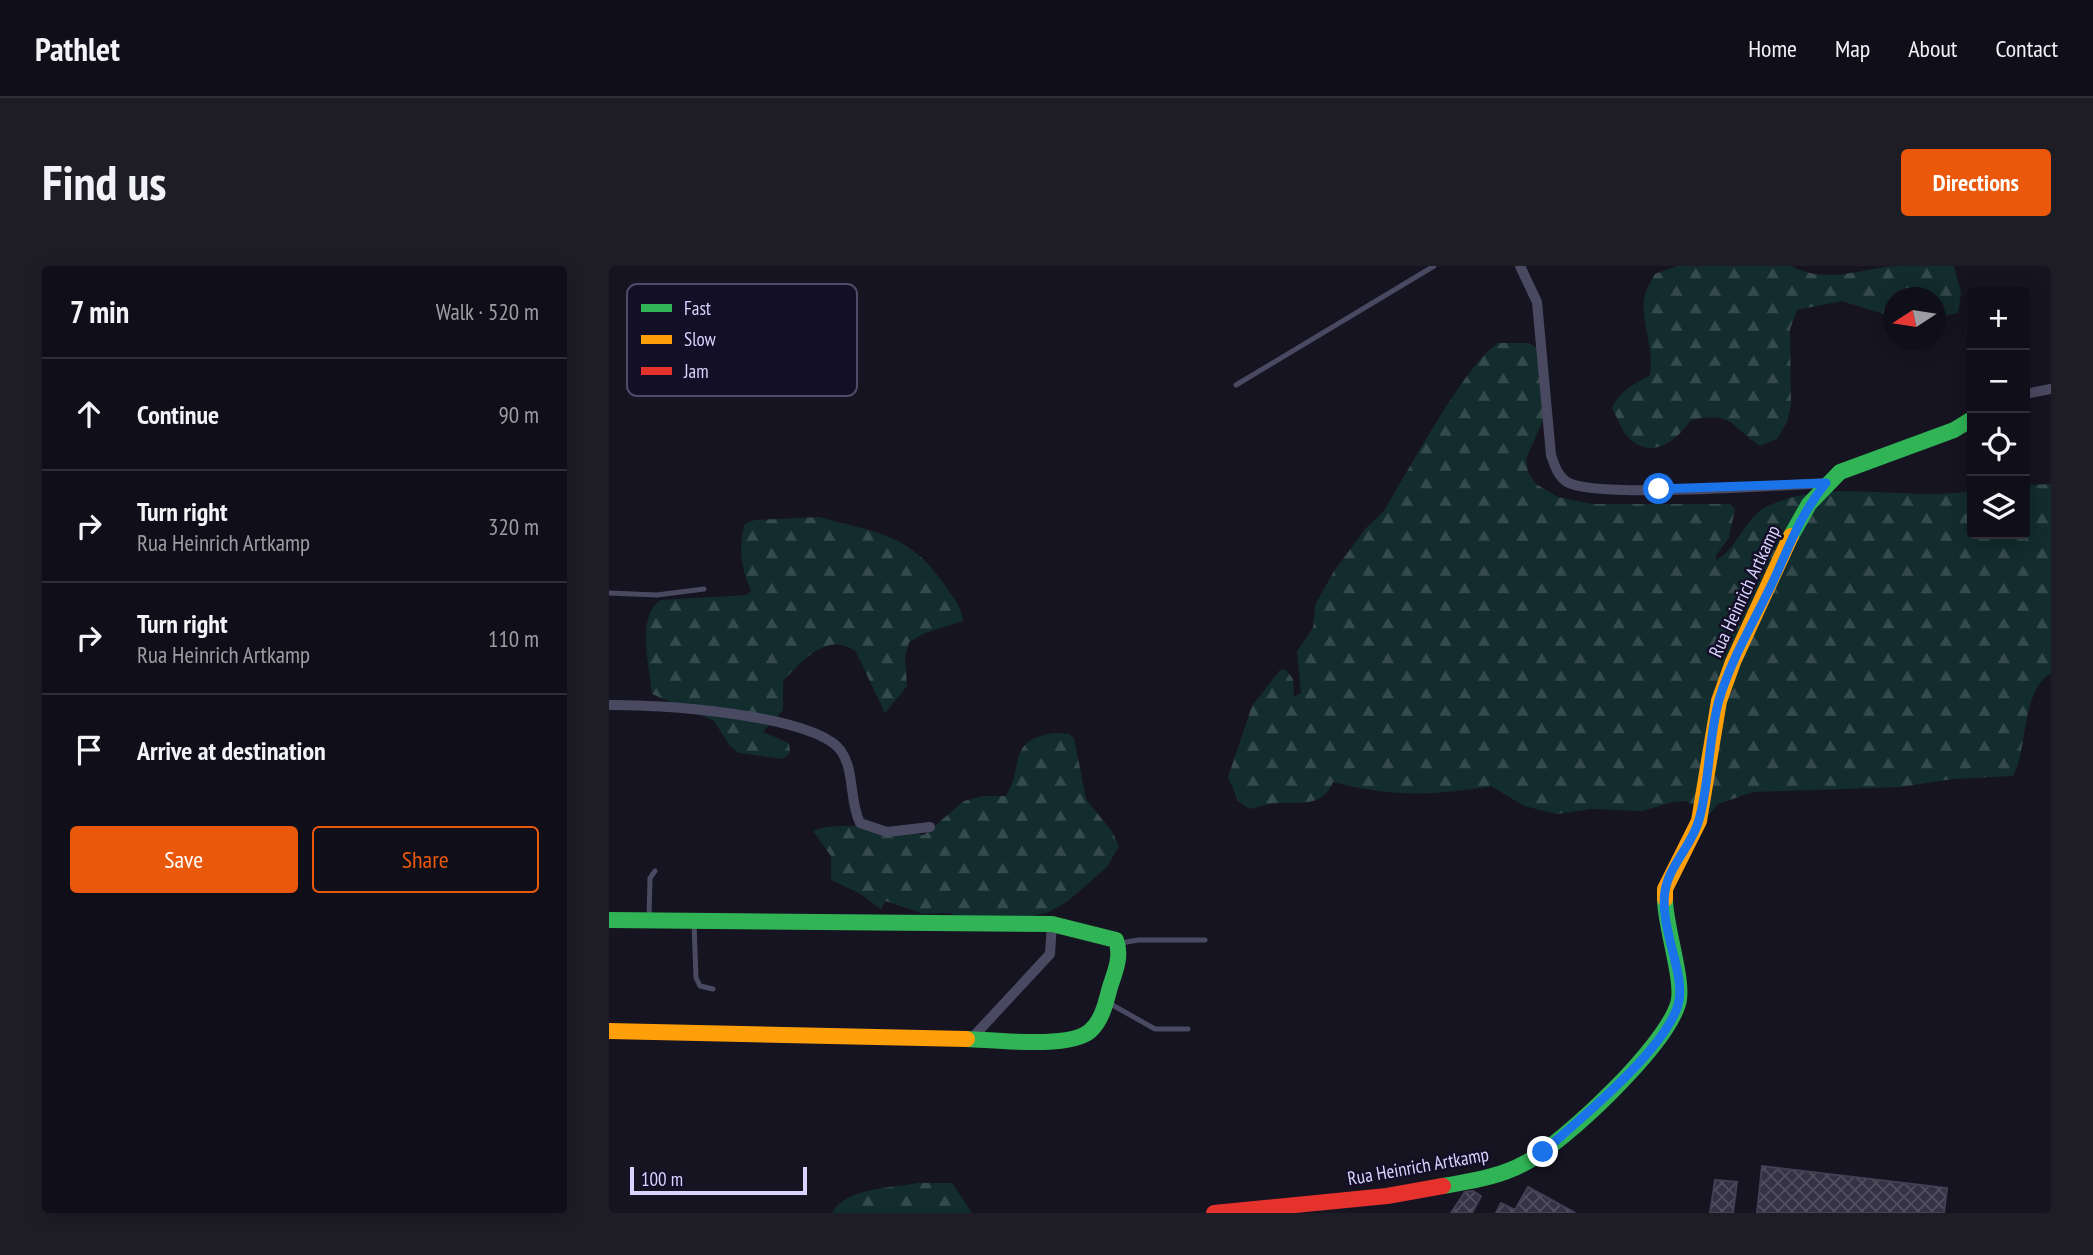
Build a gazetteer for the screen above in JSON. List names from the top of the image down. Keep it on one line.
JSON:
{"streets":{"street":["Rua Heinrich Artkamp"]},"legend":["Fast","Slow","Jam"],"scale_bar":"100 m","north":"left","page":{"header":"Pathlet","nav":["Home","Map","About","Contact"],"buttons":["Directions",["Save","Share"]],"title":"Find us","heading":["7 min","Walk · 520 m"],"map_buttons":["+","−"],"list":[["Continue","90 m"],["Turn right","Rua Heinrich Artkamp","320 m"],["Turn right","Rua Heinrich Artkamp","110 m"],"Arrive at destination"],"scale":"100 m"}}
